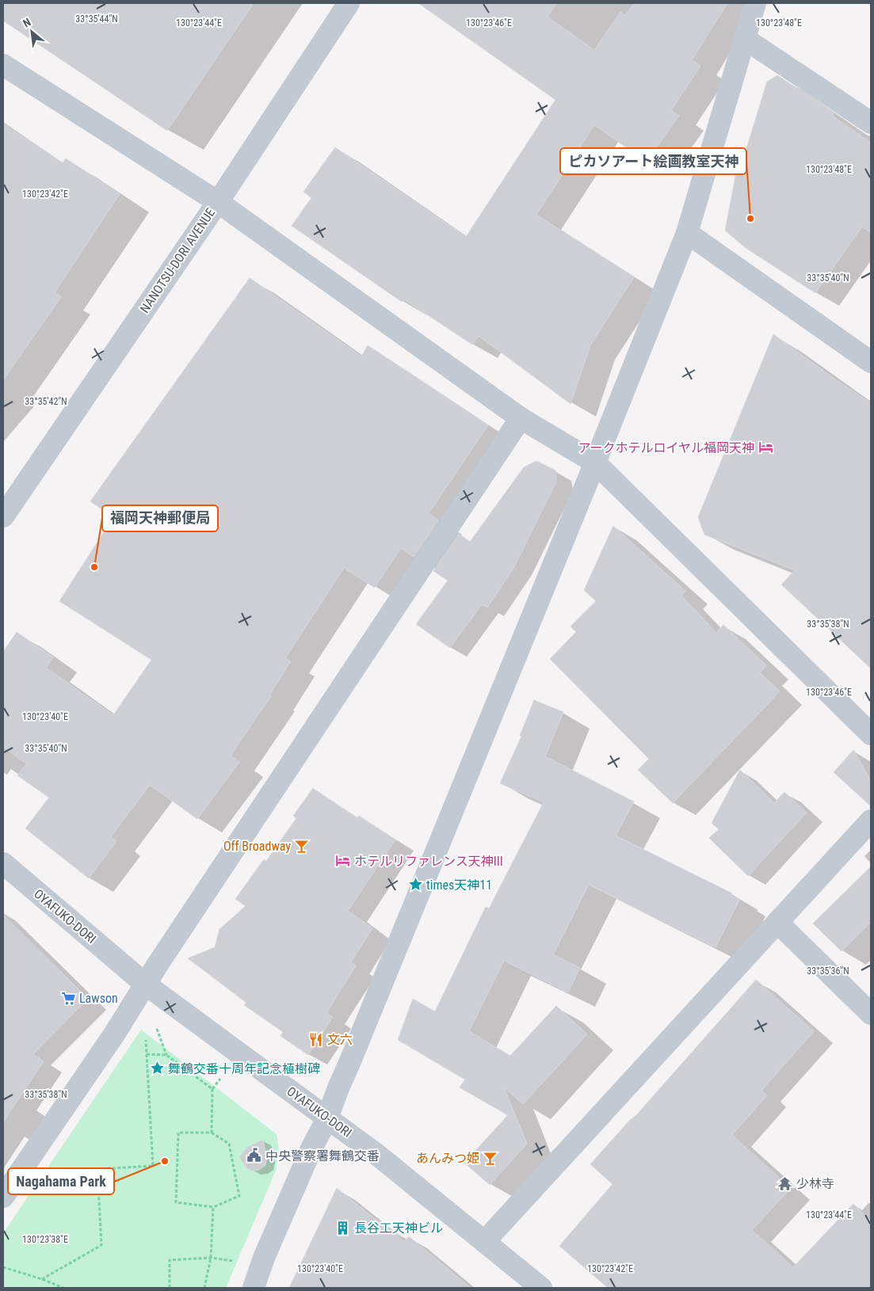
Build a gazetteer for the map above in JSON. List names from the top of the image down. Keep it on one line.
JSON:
{"streets":{"street":["NANOTSU-DORI AVENUE","OYAFUKO-DORI"]},"places":{"other":["ピカソアート絵画教室天神","福岡天神郵便局","Nagahama Park"],"hotel":["アークホテルロイヤル福岡天神","ホテルリファレンス天神III"],"bar":["Off Broadway","あんみつ姫"],"place":["times天神11","舞鶴交番十周年記念植樹碑"],"supermarket":["Lawson"],"restaurant":["文六"],"public building":["中央警察署舞鶴交番"],"temple":["少林寺"],"building":["長谷工天神ビル"]},"north":"top left","coordinates":["33°35'44\"N","130°23'44\"E","130°23'46\"E","130°23'48\"E","130°23'42\"E","33°35'40\"N","33°35'42\"N","33°35'38\"N","130°23'40\"E","33°35'36\"N","130°23'38\"E"]}
